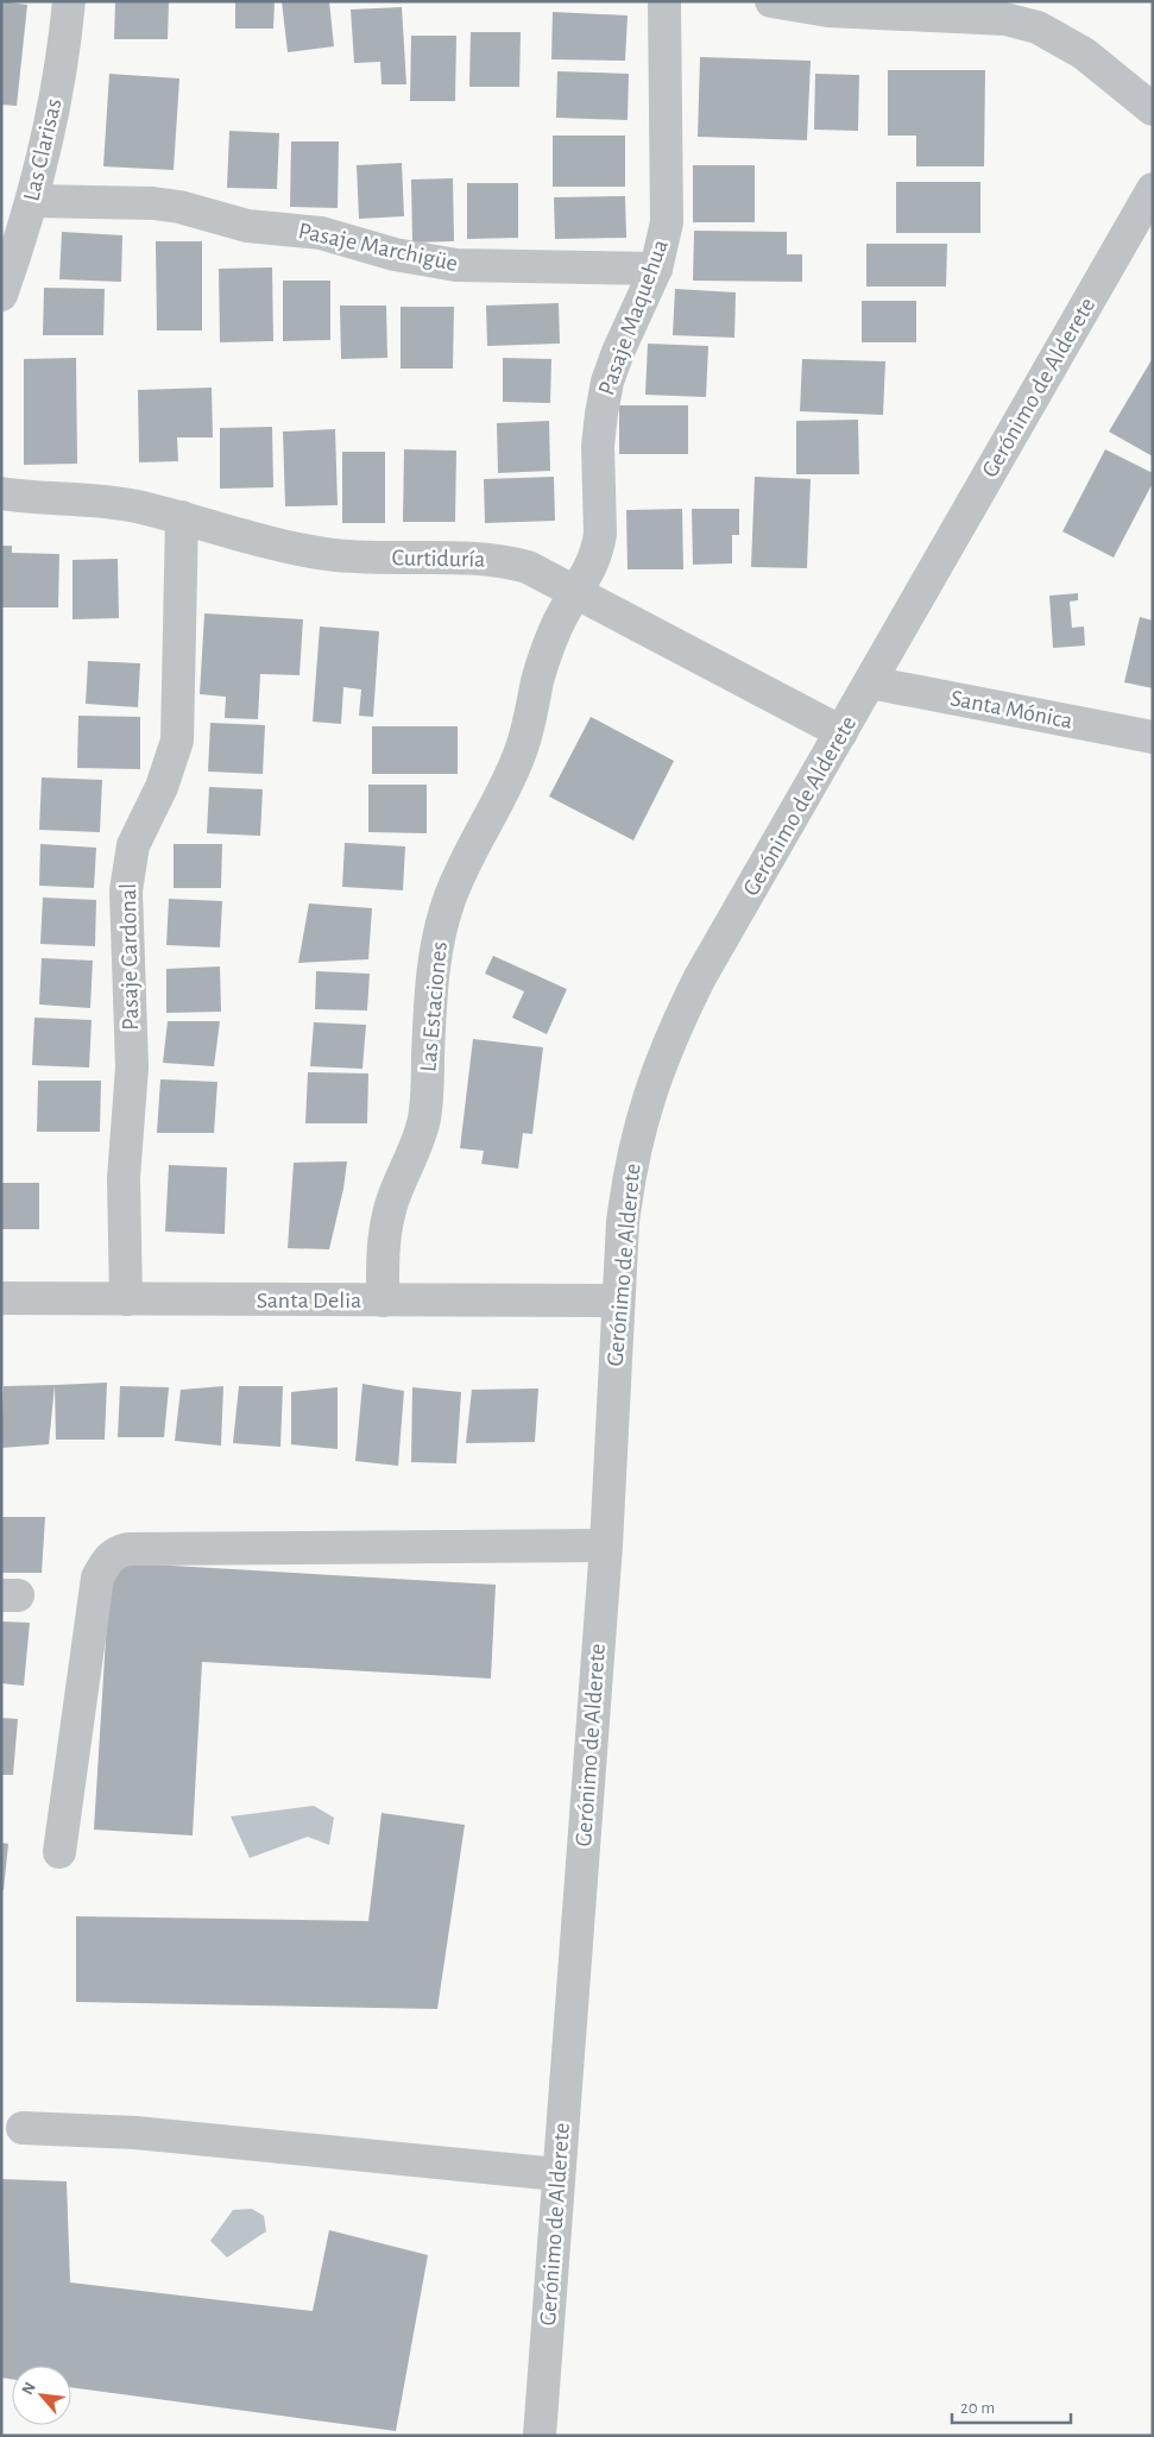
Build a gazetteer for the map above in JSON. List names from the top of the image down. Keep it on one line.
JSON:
{"streets":{"street":["Las Clarisas","Pasaje Marchigüe","Pasaje Maquehua","Gerónimo de Alderete","Curtiduría","Santa Mónica","Pasaje Cardonal","Las Estaciones","Santa Delia"]},"crossings":[["Las Clarisas","Pasaje Marchigüe"],["Pasaje Marchigüe","Pasaje Maquehua"],["Pasaje Maquehua","Curtiduría"],["Pasaje Maquehua","Las Estaciones"],["Gerónimo de Alderete","Curtiduría"],["Gerónimo de Alderete","Santa Mónica"],["Gerónimo de Alderete","Santa Delia"],["Curtiduría","Pasaje Cardonal"],["Curtiduría","Las Estaciones"],["Pasaje Cardonal","Santa Delia"],["Las Estaciones","Santa Delia"]],"scale_bar":"20 m","north":"top left"}
